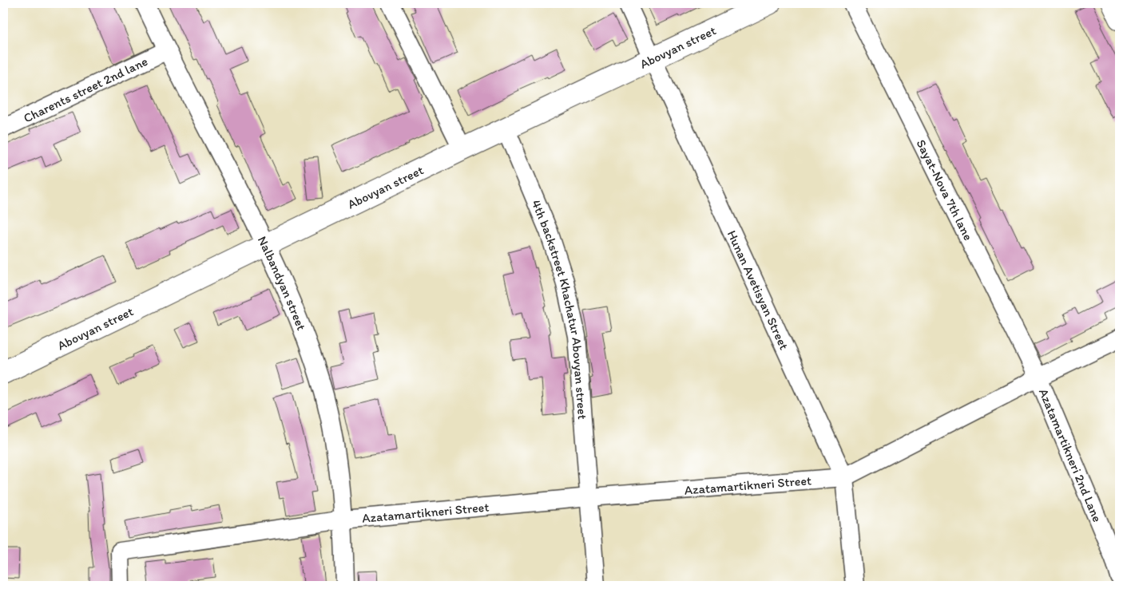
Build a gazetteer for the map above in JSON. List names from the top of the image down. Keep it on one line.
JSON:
{"streets":{"main road":["Abovyan street"],"street":["Charents street 2nd lane","Sayat-Nova 7th lane","Nalbandyan street","Hunan Avetisyan Street","4th backstreet Khachatur Abovyan street","Azatamartikneri 2nd Lane","Azatamartikneri Street"]},"crossings":[["Abovyan street","Nalbandyan street"],["Abovyan street","Hunan Avetisyan Street"],["Abovyan street","4th backstreet Khachatur Abovyan street"],["Charents street 2nd lane","Nalbandyan street"],["Sayat-Nova 7th lane","Azatamartikneri 2nd Lane"],["Sayat-Nova 7th lane","Azatamartikneri Street"],["Nalbandyan street","Azatamartikneri Street"],["Hunan Avetisyan Street","Azatamartikneri Street"],["4th backstreet Khachatur Abovyan street","Azatamartikneri Street"],["Azatamartikneri 2nd Lane","Azatamartikneri Street"]]}
